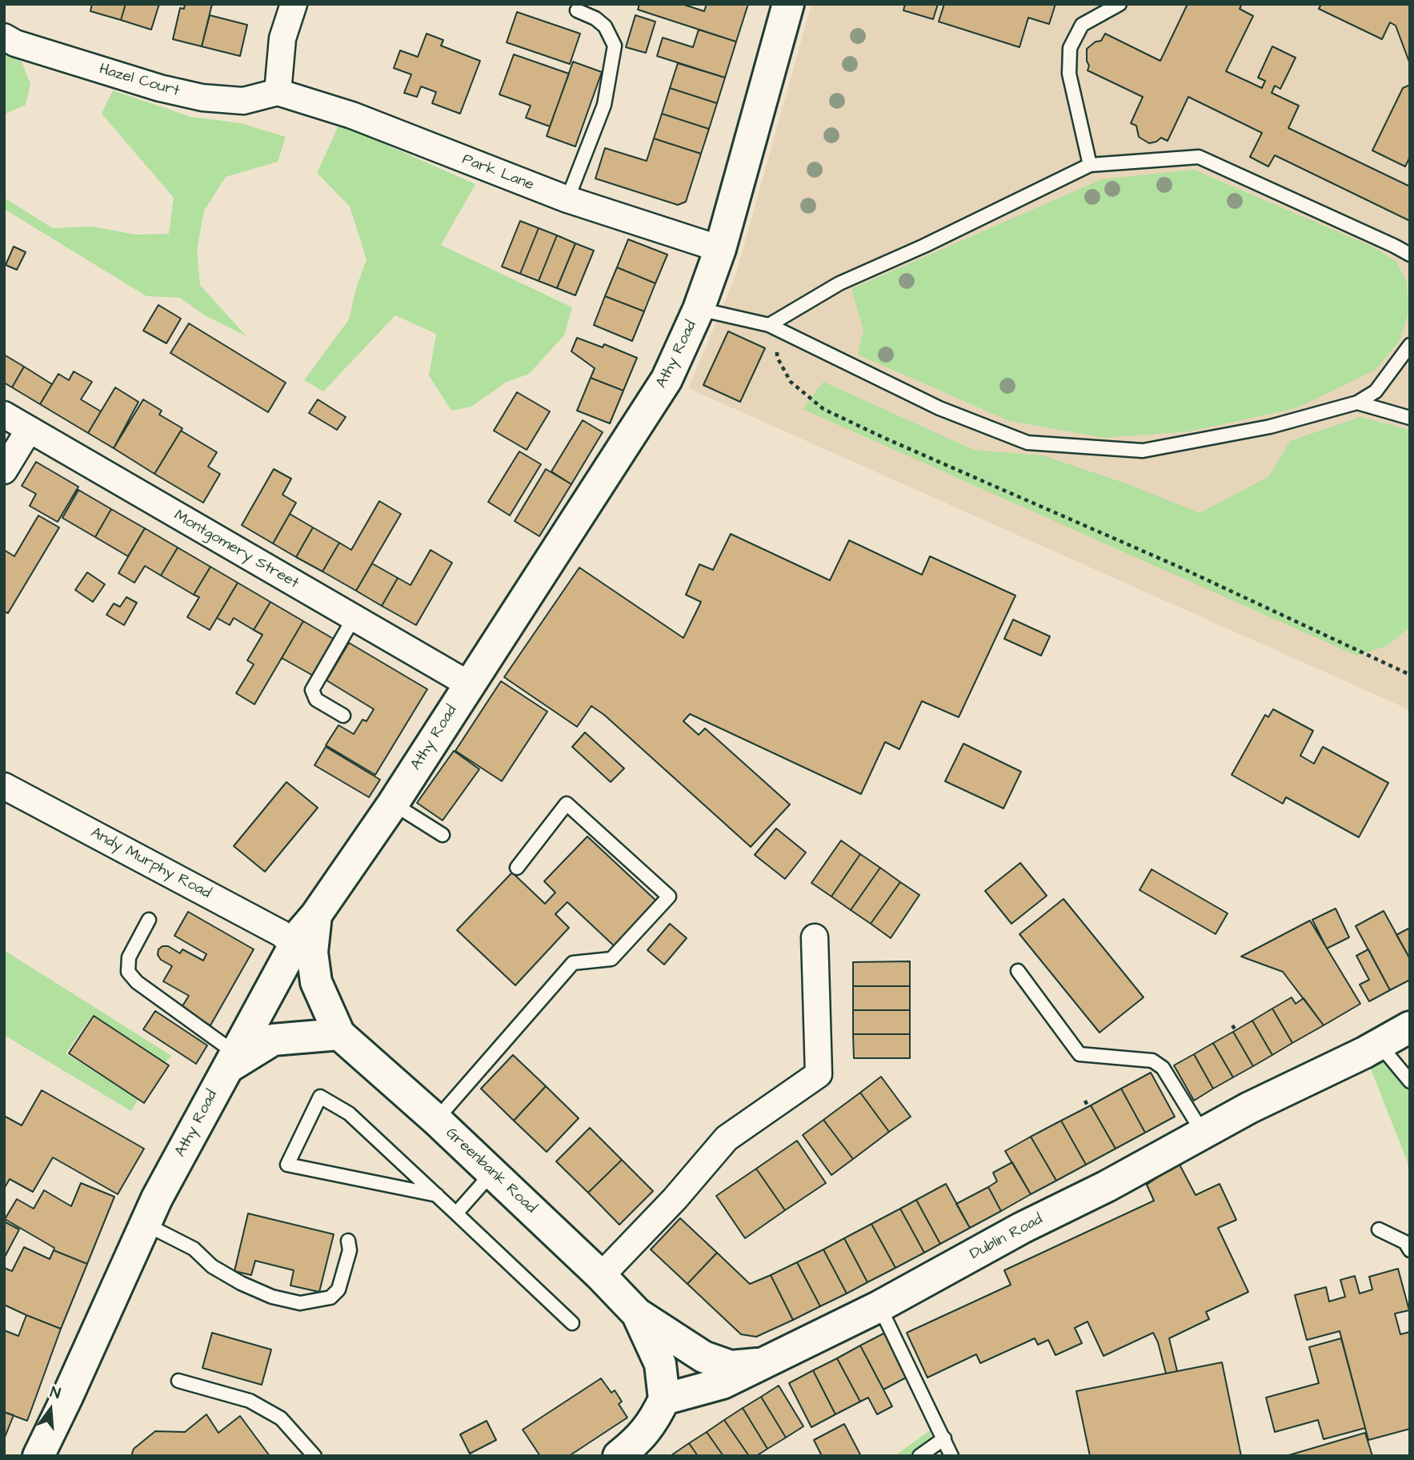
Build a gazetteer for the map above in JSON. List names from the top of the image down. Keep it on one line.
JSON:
{"streets":{"main road":["Athy Road","Greenbank Road","Dublin Road"],"street":["Hazel Court","Park Lane","Montgomery Street","Andy Murphy Road"]},"crossings":[["Hazel Court","Park Lane"],["Park Lane","Athy Road"],["Athy Road","Montgomery Street"],["Athy Road","Andy Murphy Road"],["Athy Road","Greenbank Road"],["Greenbank Road","Dublin Road"]],"north":"top"}
